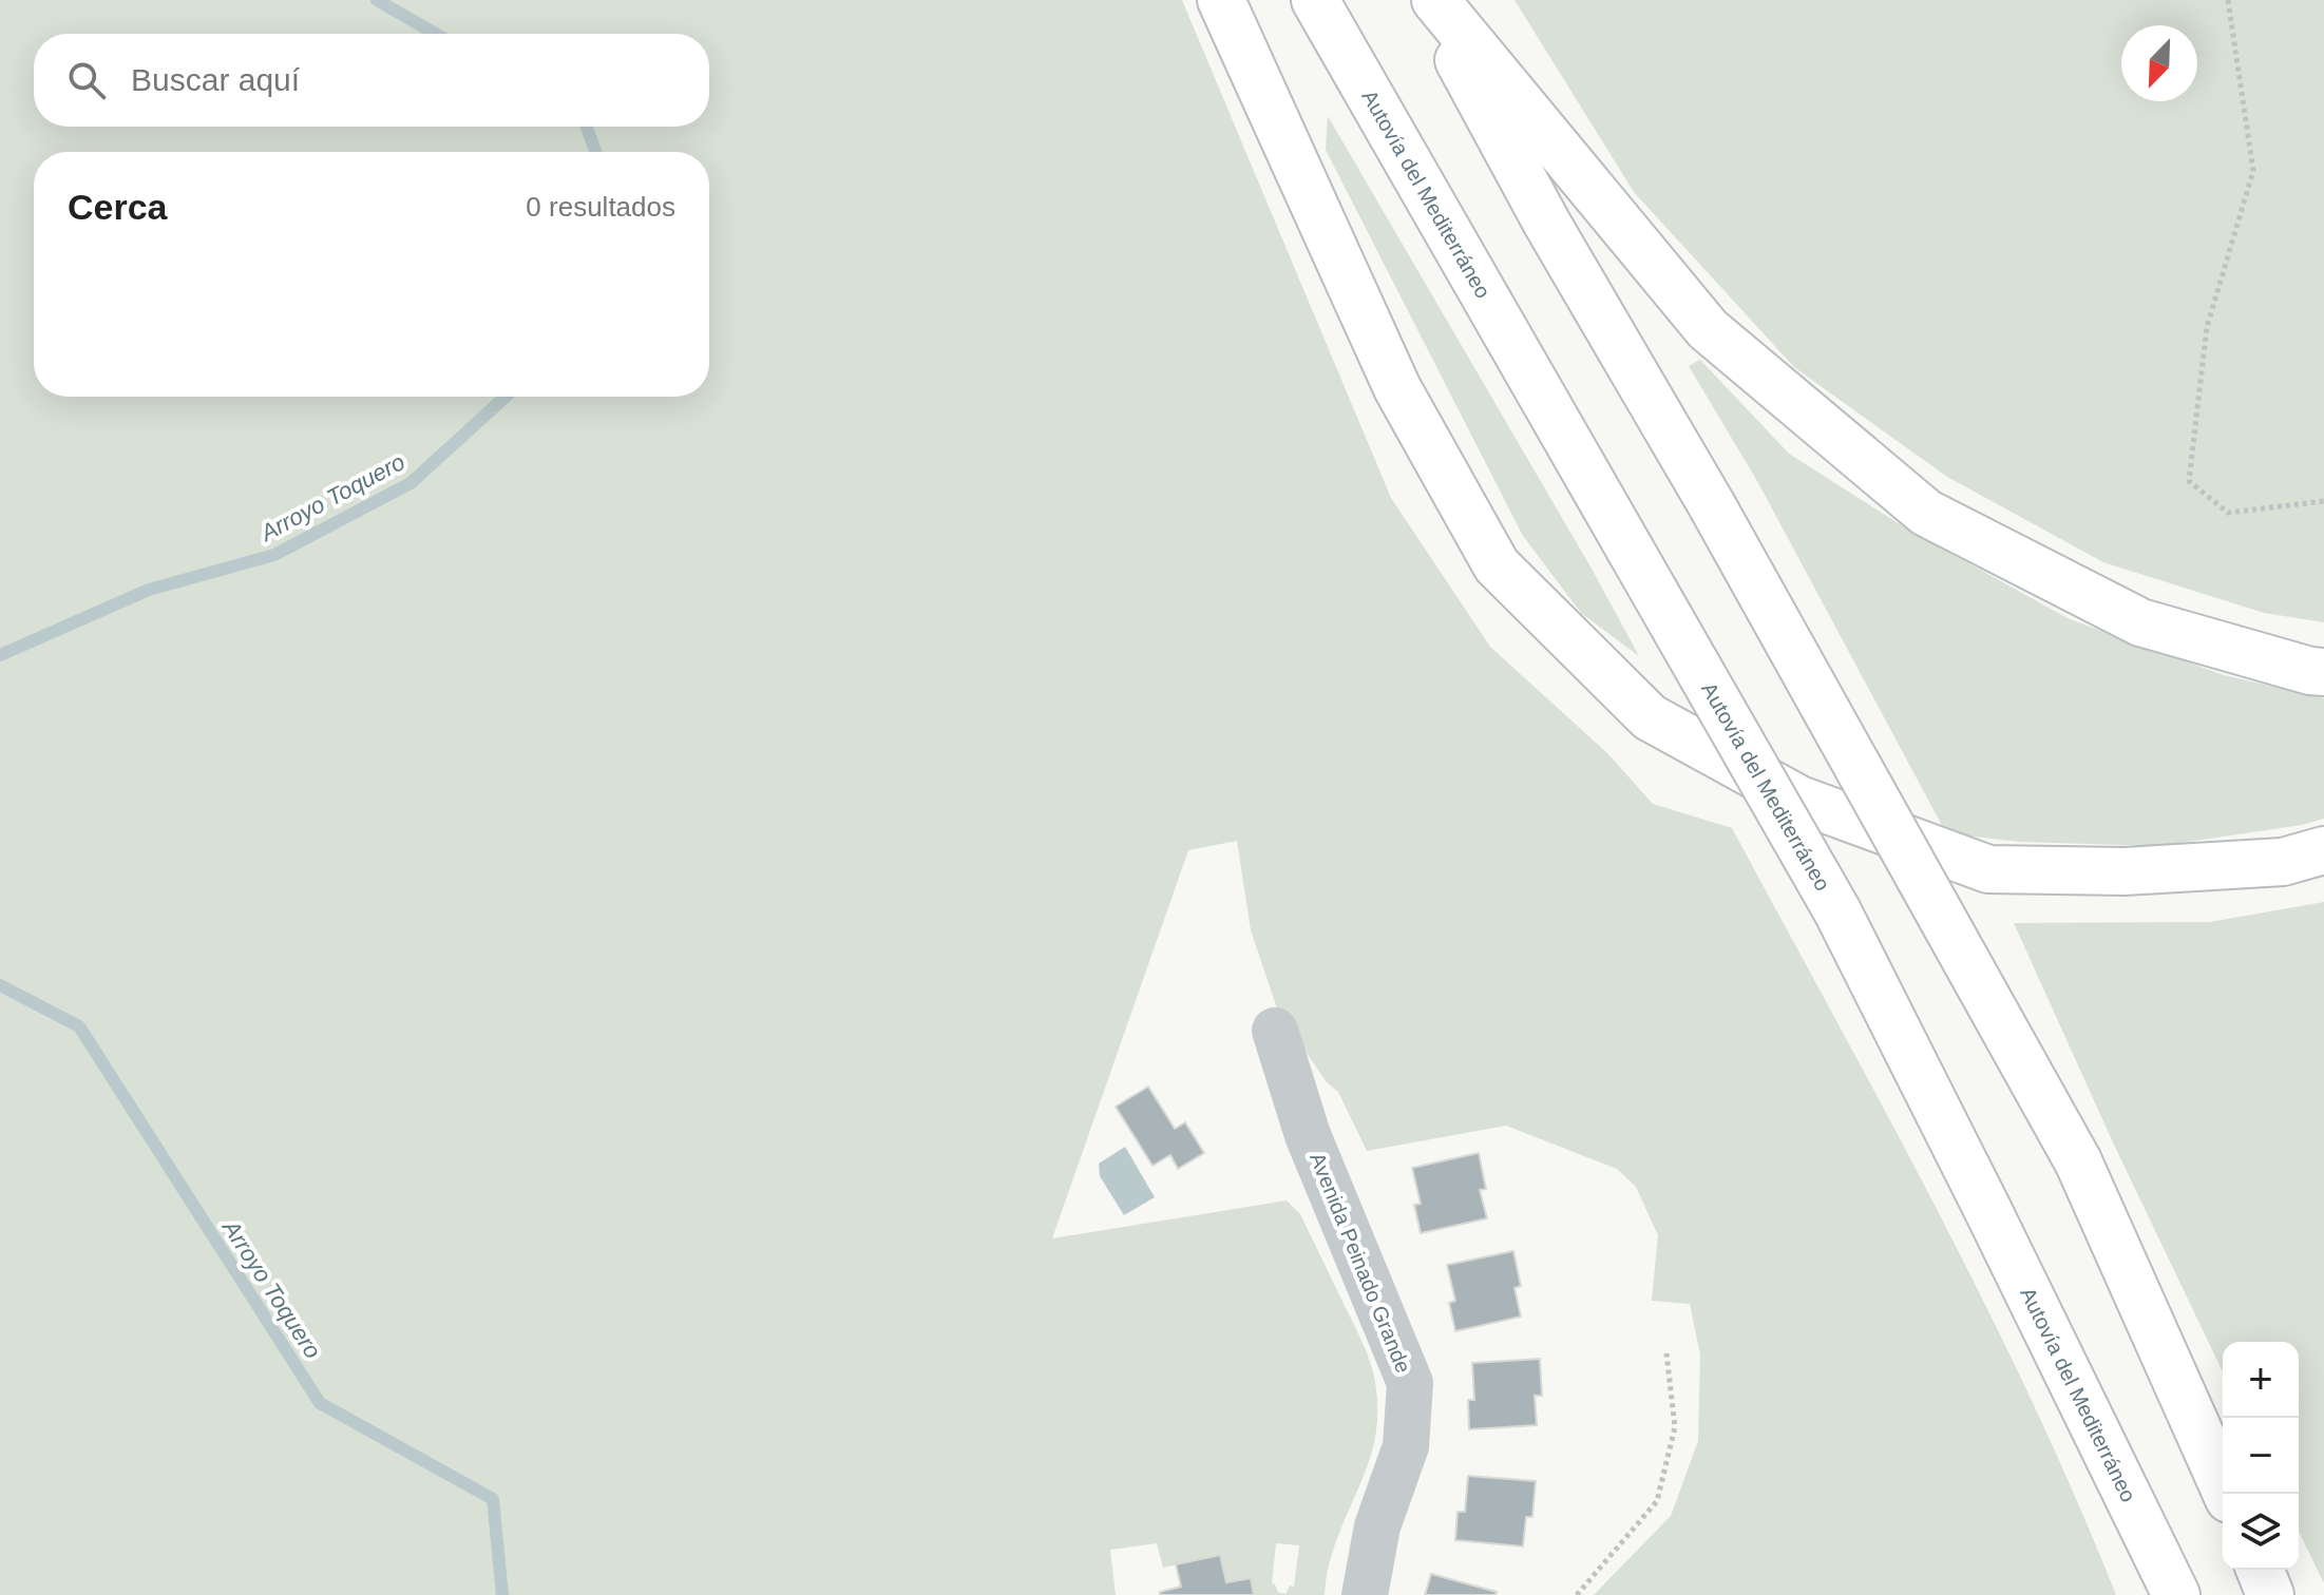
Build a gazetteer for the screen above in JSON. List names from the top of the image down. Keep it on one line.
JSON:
{"streets":{"highway":["Autovía del Mediterráneo"],"street":["Avenida Peinado Grande"]},"water":["Arroyo Toquero"],"north":"bottom left","page":{"search":"Buscar aquí","heading":["Cerca","0 resultados"],"map_buttons":["+","−"]}}
